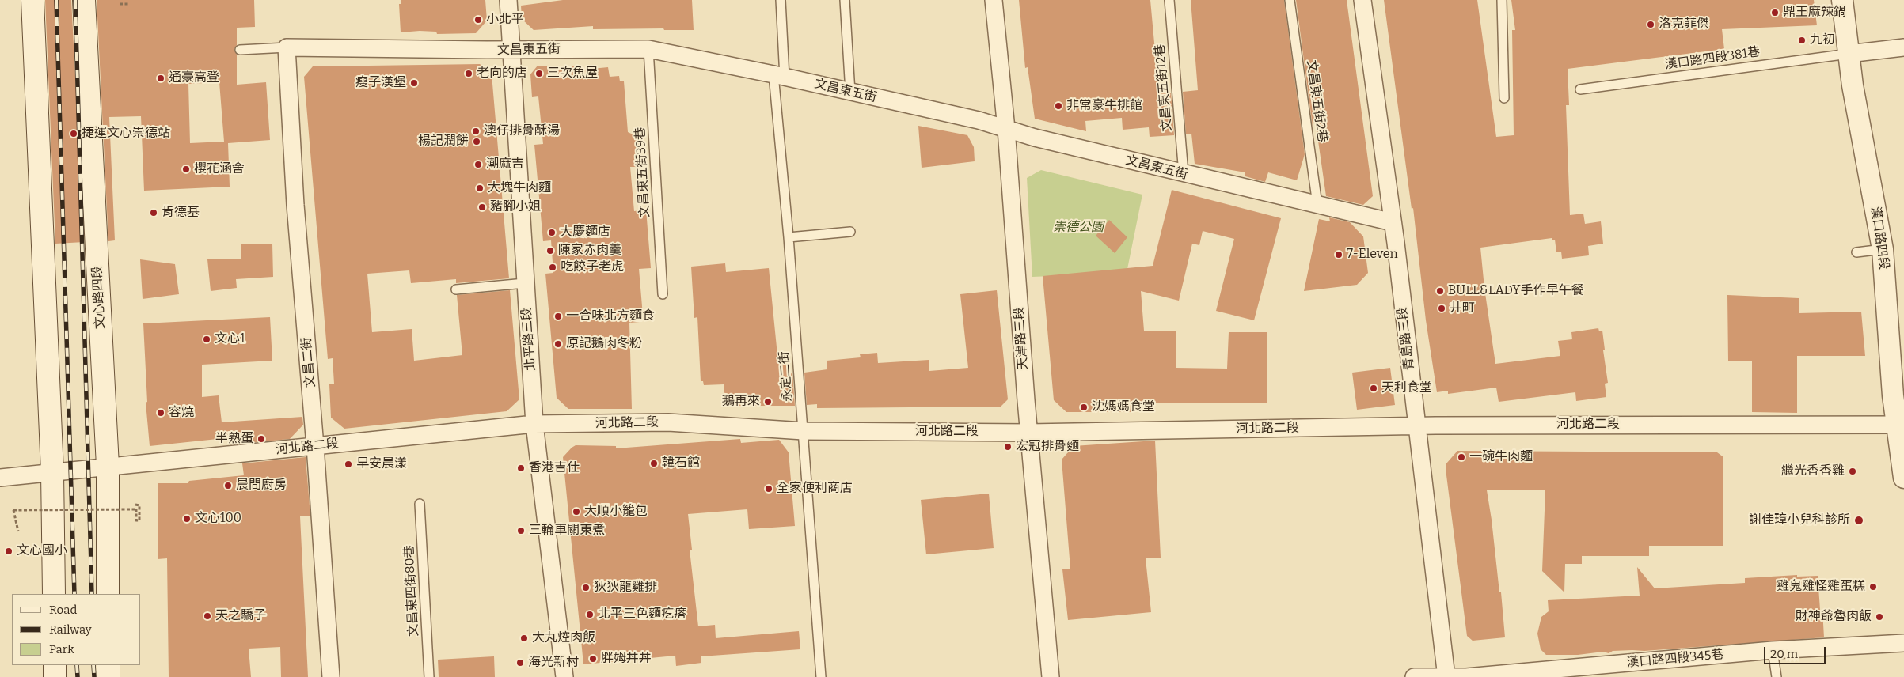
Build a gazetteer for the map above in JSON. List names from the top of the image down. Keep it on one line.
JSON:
{"streets":{"main road":["文心路四段"],"street":["文昌東五街","漢口路四段","天津路三段","青島路三段","北平路三段","文昌二街","河北路二段","漢口路四段345巷"],"lane":["漢口路四段381巷","文昌東五街12巷","文昌東五街2巷","文昌東五街39巷","永定二街","文昌東四街80巷"]},"crossings":[["文昌東五街","文昌東五街12巷"],["文昌東五街","文昌東五街2巷"],["文昌東五街","文昌東五街39巷"],["文昌東五街","天津路三段"],["文昌東五街","青島路三段"],["文昌東五街","北平路三段"],["文昌東五街","文昌二街"],["文昌東五街","永定二街"],["漢口路四段381巷","漢口路四段"],["漢口路四段","河北路二段"],["文心路四段","河北路二段"],["天津路三段","河北路二段"],["青島路三段","河北路二段"],["青島路三段","漢口路四段345巷"],["北平路三段","河北路二段"],["文昌二街","河北路二段"],["永定二街","河北路二段"]],"parks":["崇德公園"],"places":["鼎王麻辣鍋","小北平","洛克菲傑","九初","老向的店","三次魚屋","通豪高登","瘦子漢堡","非常豪牛排館","澳仔排骨酥湯","捷運文心崇德站","楊記潤餅","潮麻吉","櫻花涵舍","大塊牛肉麵","豬腳小姐","肯德基","大慶麵店","陳家赤肉羹","7-Eleven","吃餃子老虎","BULL&LADY手作早午餐","井町","一合味北方麵食","文心1","原記鵝肉冬粉","天利食堂","鵝再來","沈媽媽食堂","容燒","半熟蛋","宏冠排骨麵","一碗牛肉麵","韓石館","早安晨漾","香港吉仕","繼光香香雞","晨間廚房","全家便利商店","大順小籠包","文心100","謝佳璋小兒科診所","三輪車關東煮","文心國小","雞鬼雞怪雞蛋糕","狄狄龍雞排","北平三色麵疙瘩","天之驕子","財神爺魯肉飯","大丸焢肉飯","胖姆丼丼","海光新村"],"legend":["Road","Railway","Park"],"scale_bar":"20 m"}
